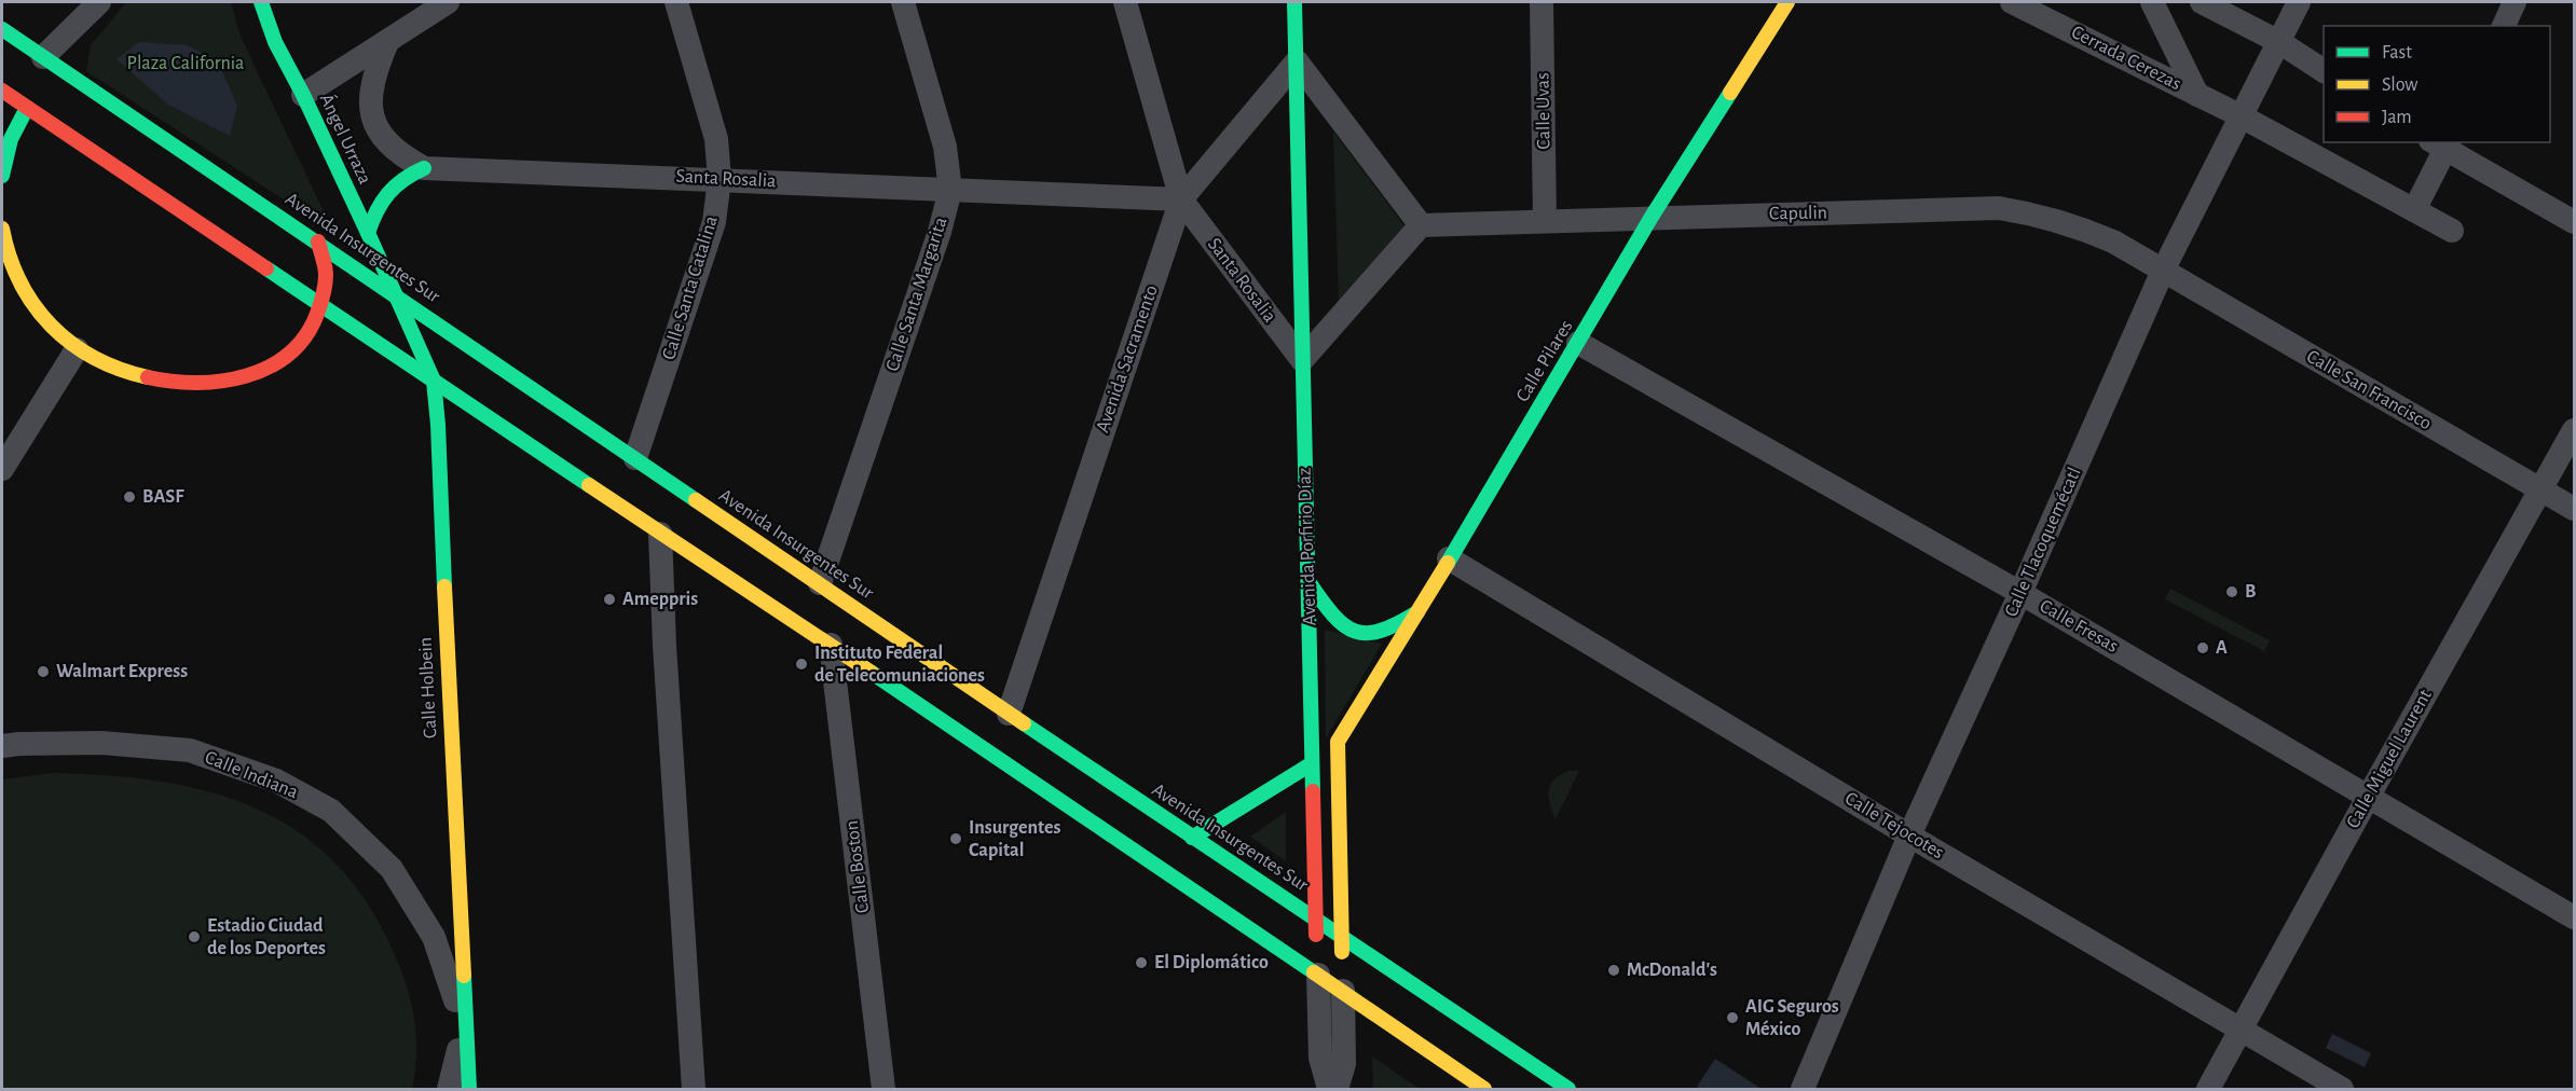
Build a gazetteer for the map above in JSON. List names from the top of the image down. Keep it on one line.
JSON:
{"streets":{"main road":["Ángel Urraza","Avenida Insurgentes Sur","Calle Pilares","Avenida Porfirio Díaz","Calle Holbein"],"street":["Cerrada Cerezas","Calle Uvas","Santa Rosalia","Capulin","Calle Santa Catalina","Calle Santa Margarita","Avenida Sacramento","Calle San Francisco","Calle Tlacoquemécatl","Calle Fresas","Calle Miguel Laurent","Calle Indiana","Calle Tejocotes","Calle Boston"]},"crossings":[["Cerrada Cerezas","Calle Tlacoquemécatl"],["Calle Uvas","Capulin"],["Ángel Urraza","Avenida Insurgentes Sur"],["Ángel Urraza","Calle Holbein"],["Santa Rosalia","Calle Santa Catalina"],["Santa Rosalia","Calle Santa Margarita"],["Santa Rosalia","Avenida Sacramento"],["Santa Rosalia","Avenida Porfirio Díaz"],["Capulin","Calle Pilares"],["Capulin","Calle San Francisco"],["Capulin","Calle Tlacoquemécatl"],["Avenida Insurgentes Sur","Calle Santa Catalina"],["Avenida Insurgentes Sur","Calle Santa Margarita"],["Avenida Insurgentes Sur","Avenida Sacramento"],["Avenida Insurgentes Sur","Calle Pilares"],["Avenida Insurgentes Sur","Avenida Porfirio Díaz"],["Avenida Insurgentes Sur","Calle Holbein"],["Calle Pilares","Calle Fresas"],["Calle Pilares","Calle Tejocotes"],["Calle San Francisco","Calle Tlacoquemécatl"],["Calle San Francisco","Calle Miguel Laurent"],["Calle Tlacoquemécatl","Calle Fresas"],["Calle Tlacoquemécatl","Calle Tejocotes"],["Calle Fresas","Calle Miguel Laurent"],["Calle Holbein","Calle Indiana"],["Calle Miguel Laurent","Calle Tejocotes"]],"parks":["Plaza California"],"places":["BASF","B","Ameppris","A","Instituto Federal de Telecomuniaciones","Walmart Express","Insurgentes Capital","Estadio Ciudad de los Deportes","El Diplomático","McDonald's","AIG Seguros México"],"legend":["Fast","Slow","Jam"]}
